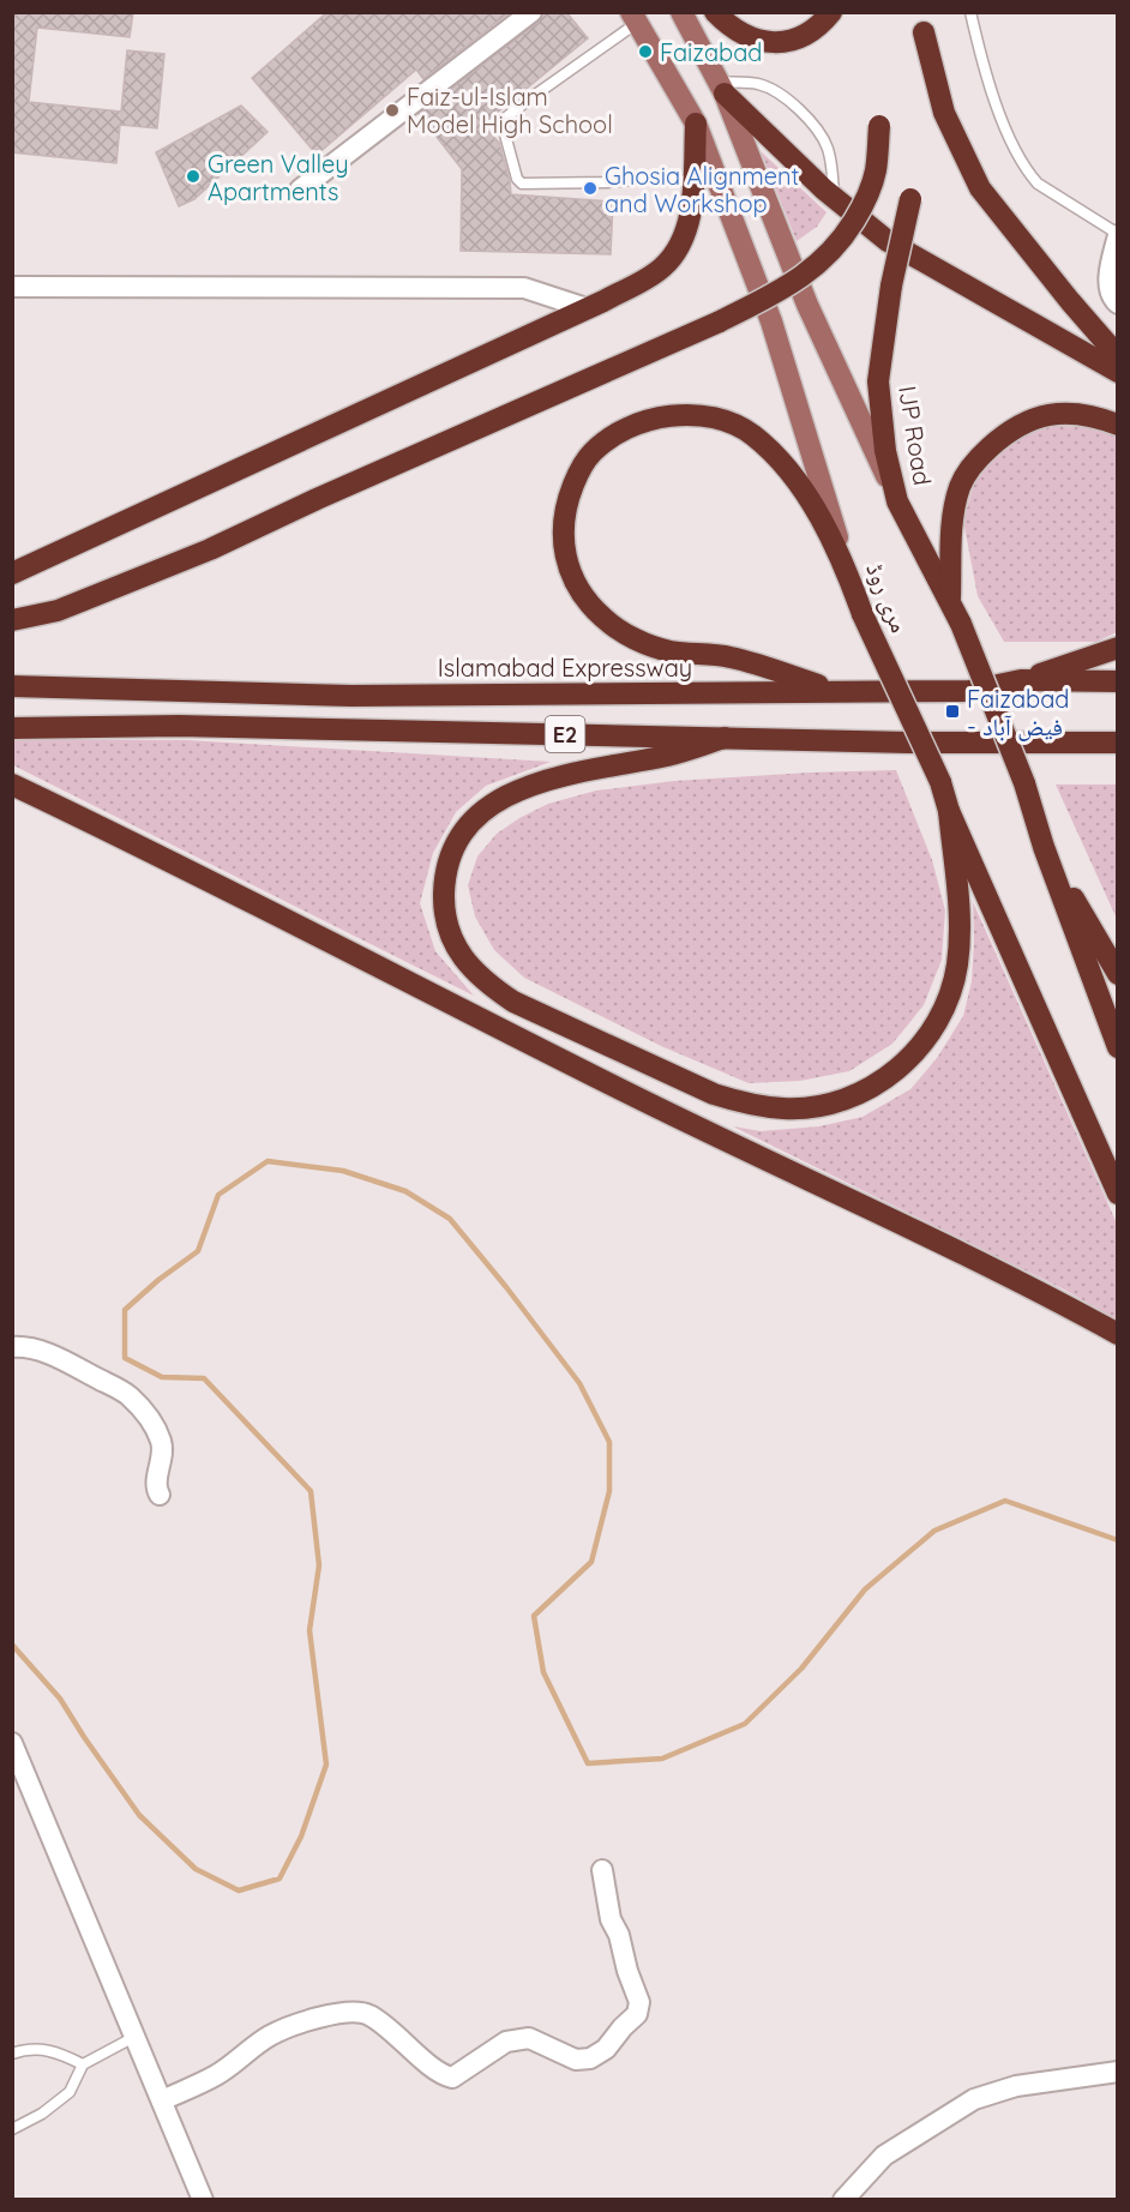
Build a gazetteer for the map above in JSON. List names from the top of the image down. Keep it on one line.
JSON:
{"streets":{"highway":["IJP Road","مری روڈ","Islamabad Expressway","E2"]},"places":{"other":["Faizabad","Faiz-ul-Islam Model High School","Green Valley Apartments","Ghosia Alignment and Workshop"],"transit":["Faizabad - فیض آباد"]}}
